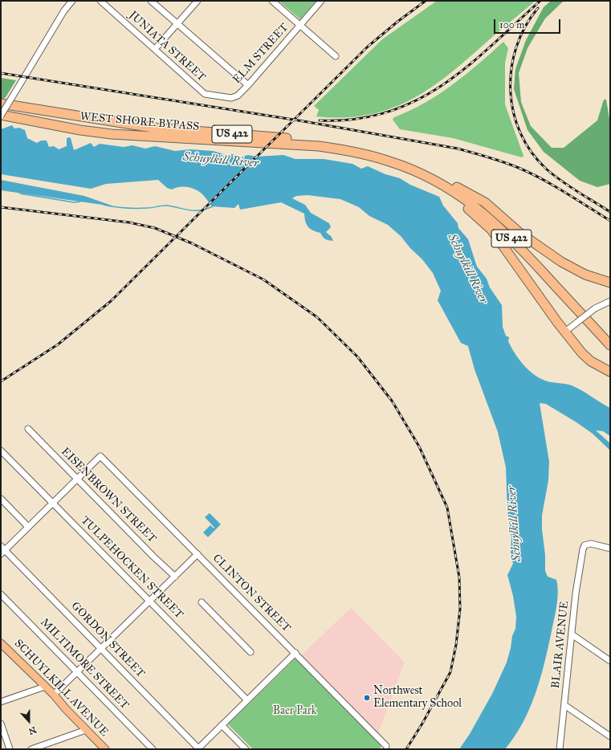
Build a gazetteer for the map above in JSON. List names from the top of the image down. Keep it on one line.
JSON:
{"streets":{"highway":["WEST SHORE BYPASS","US 422"],"main road":["SCHUYLKILL AVENUE"],"street":["JUNIATA STREET","ELM STREET","EISENBROWN STREET","TULPEHOCKEN STREET","CLINTON STREET","GORDON STREET","BLAIR AVENUE","MILTIMORE STREET"]},"crossings":[["JUNIATA STREET","ELM STREET"],["EISENBROWN STREET","CLINTON STREET"]],"water":["Schuylkill River"],"parks":["Baer Park"],"places":["Northwest Elementary School"],"scale_bar":"100 m","north":"bottom"}
